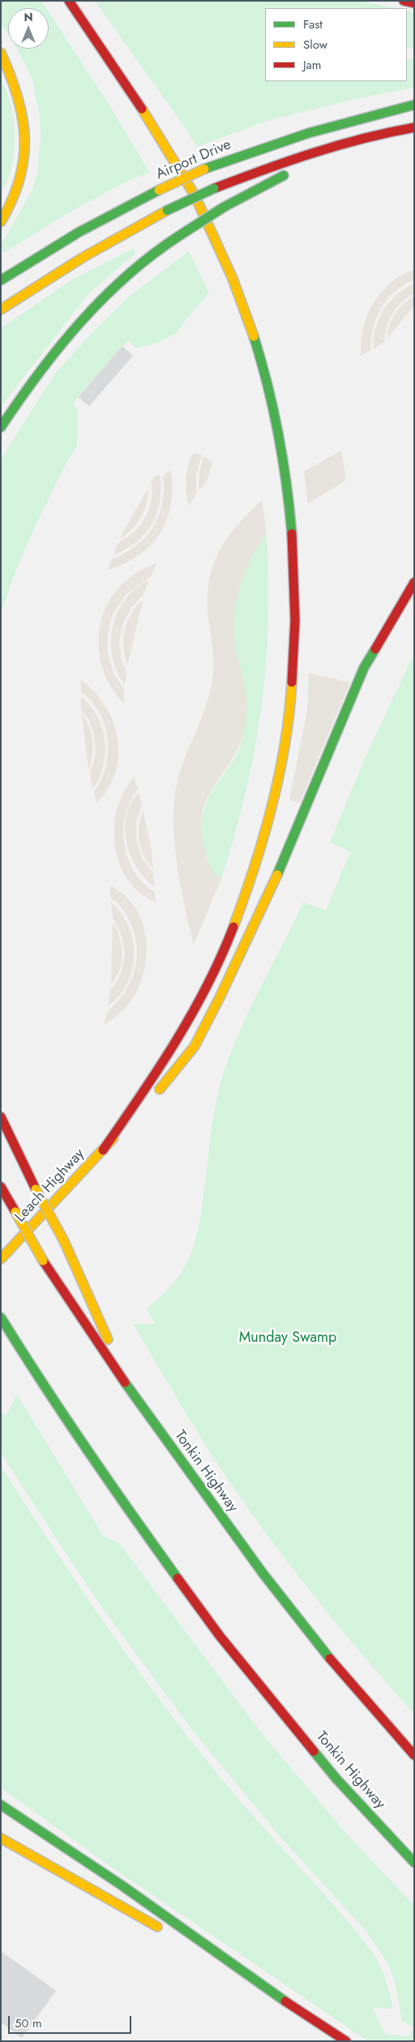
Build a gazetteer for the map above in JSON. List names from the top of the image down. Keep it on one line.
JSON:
{"streets":{"highway":["Airport Drive","Leach Highway","Tonkin Highway"]},"parks":["Munday Swamp"],"legend":["Fast","Slow","Jam"],"scale_bar":"50 m","north":"top"}
